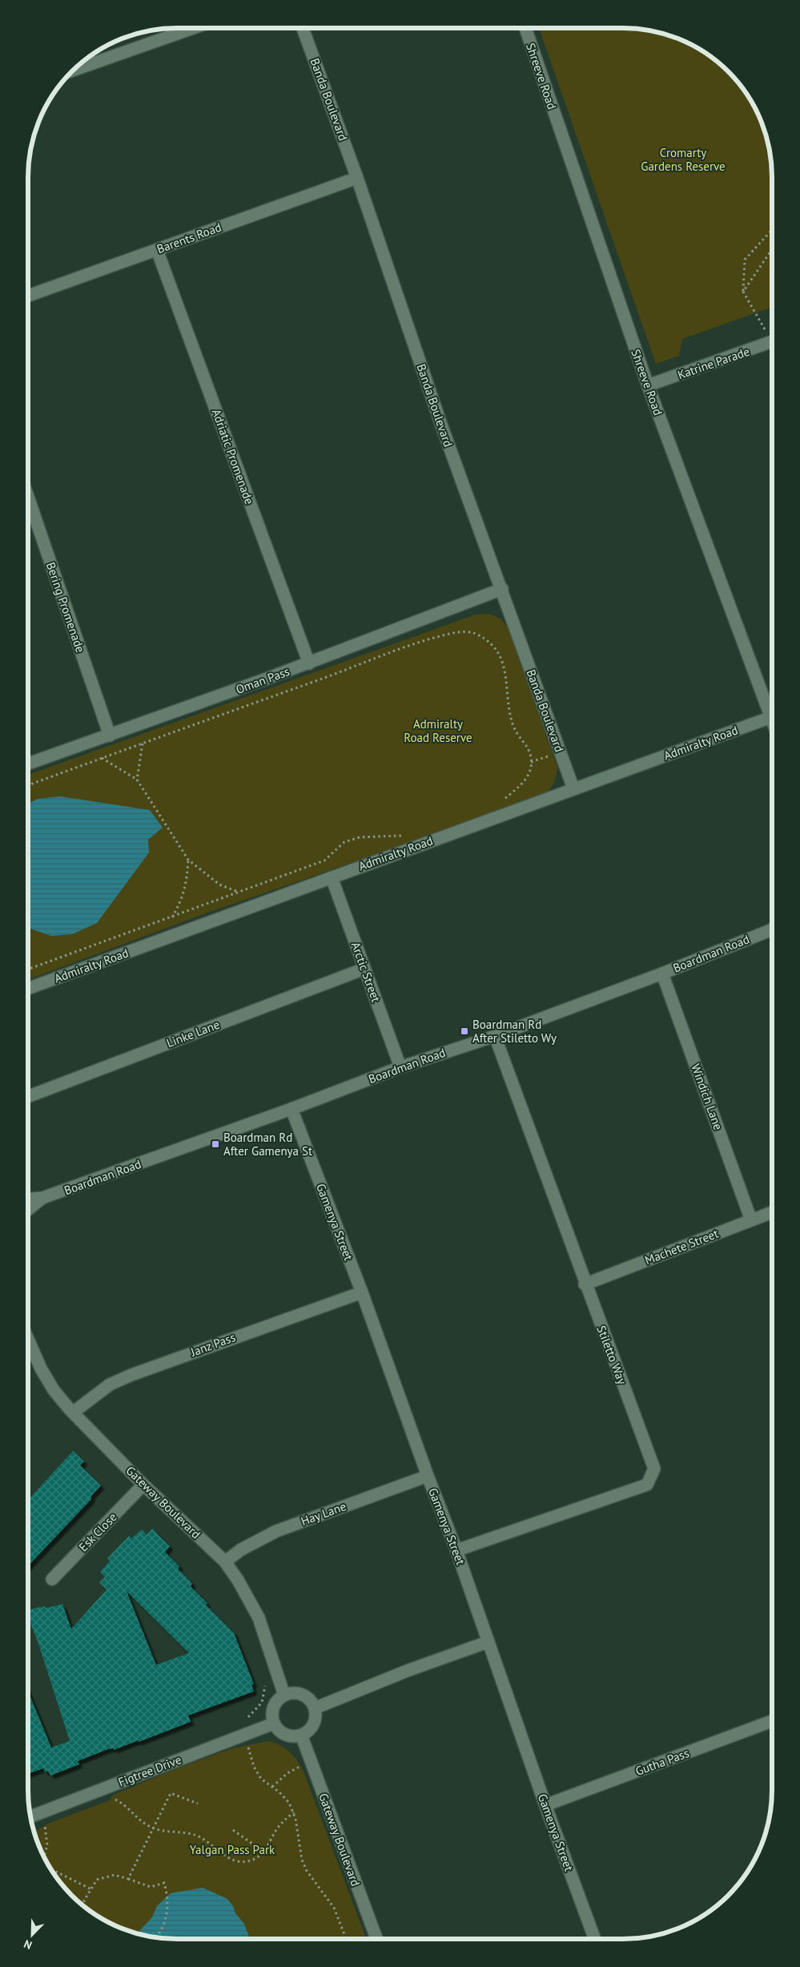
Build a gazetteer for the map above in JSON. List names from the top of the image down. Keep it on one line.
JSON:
{"streets":{"street":["Shreeve Road","Banda Boulevard","Barents Road","Katrine Parade","Adriatic Promenade","Bering Promenade","Oman Pass","Admiralty Road","Boardman Road","Arctic Street","Linke Lane","Windich Lane","Gamenya Street","Machete Street","Janz Pass","Stiletto Way","Gateway Boulevard","Hay Lane","Esk Close","Gutha Pass","Figtree Drive"]},"crossings":[["Shreeve Road","Katrine Parade"],["Shreeve Road","Admiralty Road"],["Banda Boulevard","Barents Road"],["Banda Boulevard","Oman Pass"],["Banda Boulevard","Admiralty Road"],["Barents Road","Adriatic Promenade"],["Adriatic Promenade","Oman Pass"],["Bering Promenade","Oman Pass"],["Admiralty Road","Arctic Street"],["Boardman Road","Arctic Street"],["Boardman Road","Windich Lane"],["Boardman Road","Gamenya Street"],["Boardman Road","Stiletto Way"],["Arctic Street","Linke Lane"],["Windich Lane","Machete Street"],["Gamenya Street","Janz Pass"],["Gamenya Street","Stiletto Way"],["Gamenya Street","Hay Lane"],["Gamenya Street","Gutha Pass"],["Machete Street","Stiletto Way"],["Janz Pass","Gateway Boulevard"],["Gateway Boulevard","Hay Lane"],["Gateway Boulevard","Esk Close"],["Gateway Boulevard","Figtree Drive"]],"parks":["Cromarty Gardens Reserve","Admiralty Road Reserve","Yalgan Pass Park"],"places":{"transit":["Boardman Rd After Stiletto Wy","Boardman Rd After Gamenya St"]},"north":"bottom left"}
